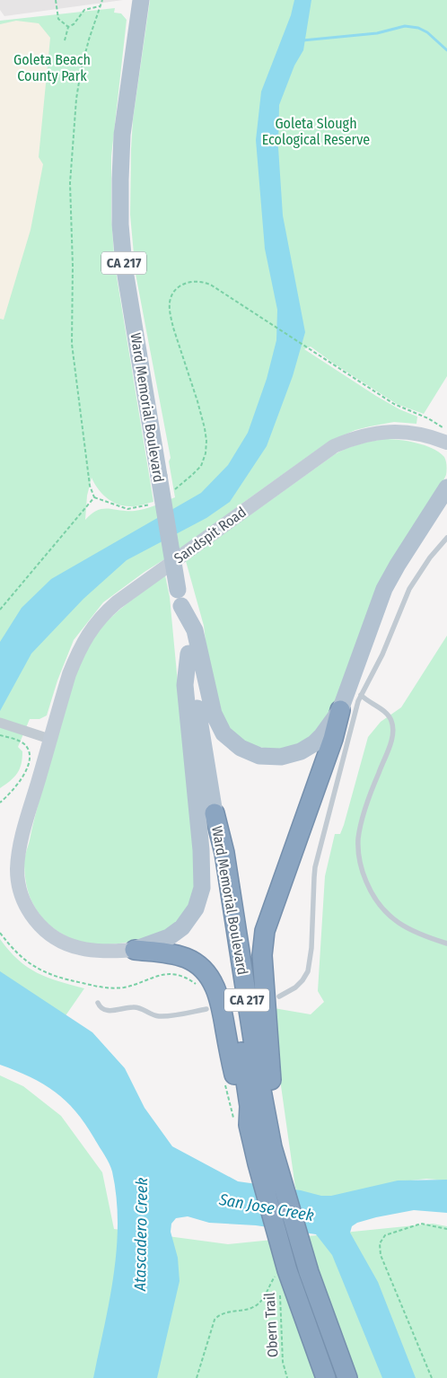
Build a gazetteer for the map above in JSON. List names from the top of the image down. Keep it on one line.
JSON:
{"streets":{"highway":["CA 217","Ward Memorial Boulevard"],"street":["Sandspit Road"],"path":["Obern Trail"]},"water":["San Jose Creek","Atascadero Creek"],"parks":["Goleta Beach County Park","Goleta Slough Ecological Reserve"]}
